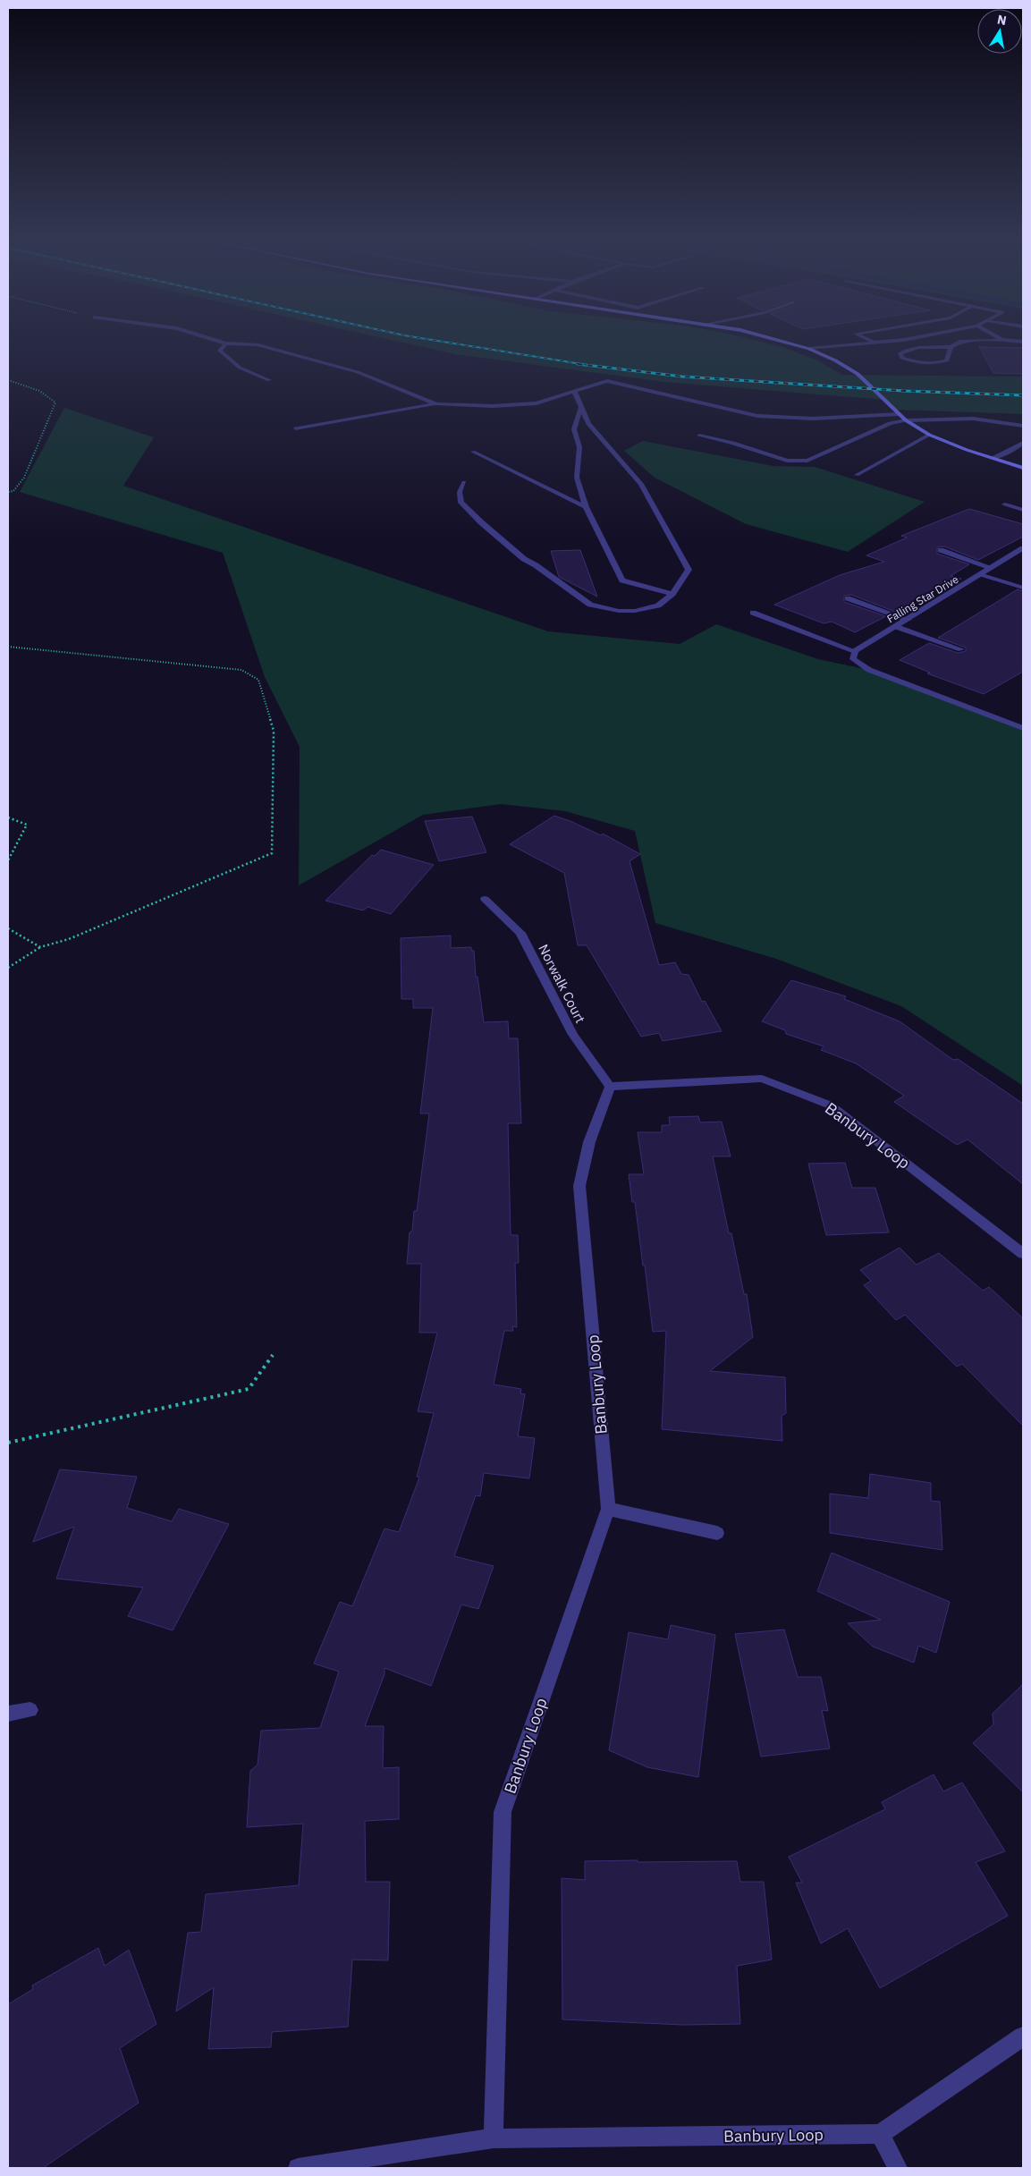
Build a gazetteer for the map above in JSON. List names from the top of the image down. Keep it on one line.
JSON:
{"streets":{"street":["Falling Star Drive","Norwalk Court","Banbury Loop"]},"crossings":[["Norwalk Court","Banbury Loop"]],"north":"top"}
